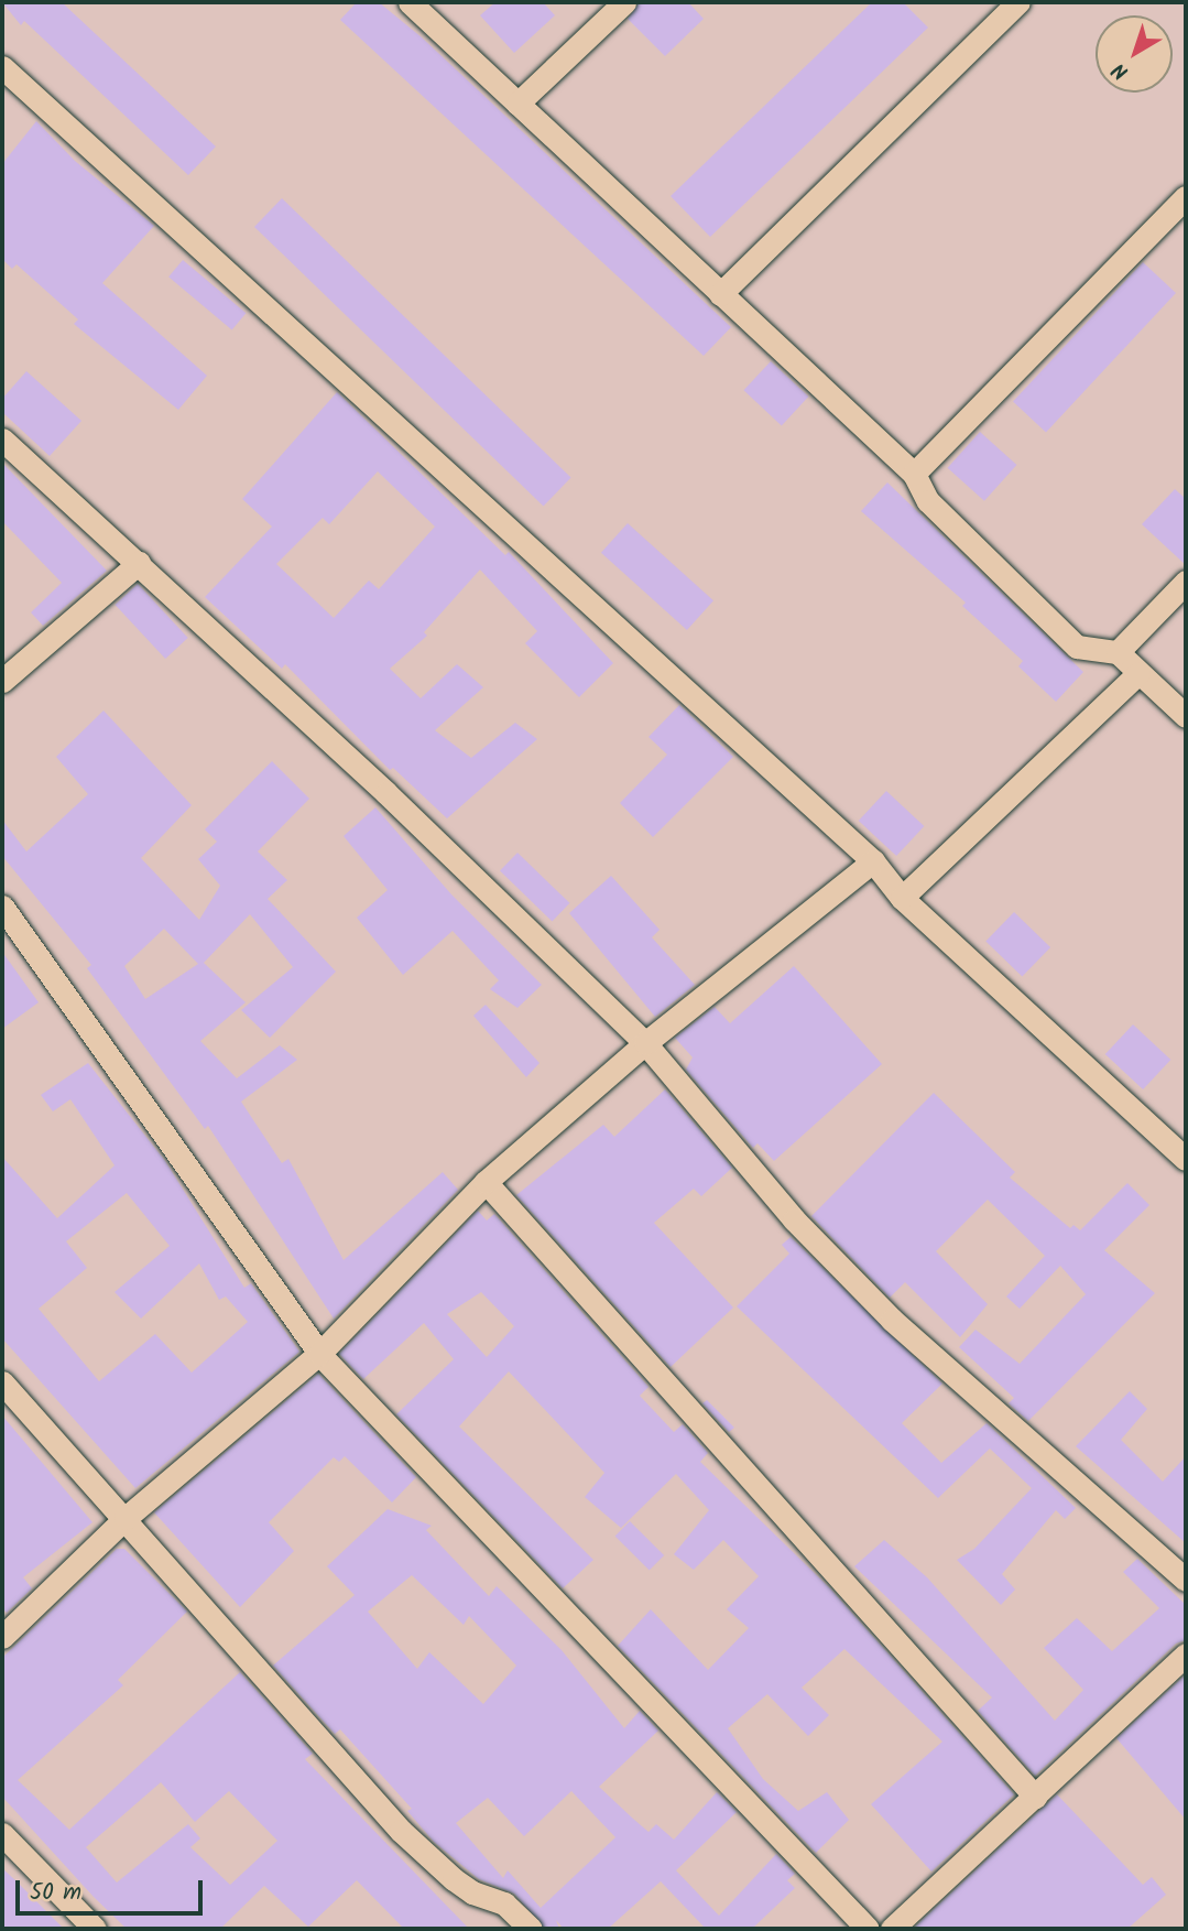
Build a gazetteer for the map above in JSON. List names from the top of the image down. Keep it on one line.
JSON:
{"scale_bar":"50 m","north":"bottom left"}
